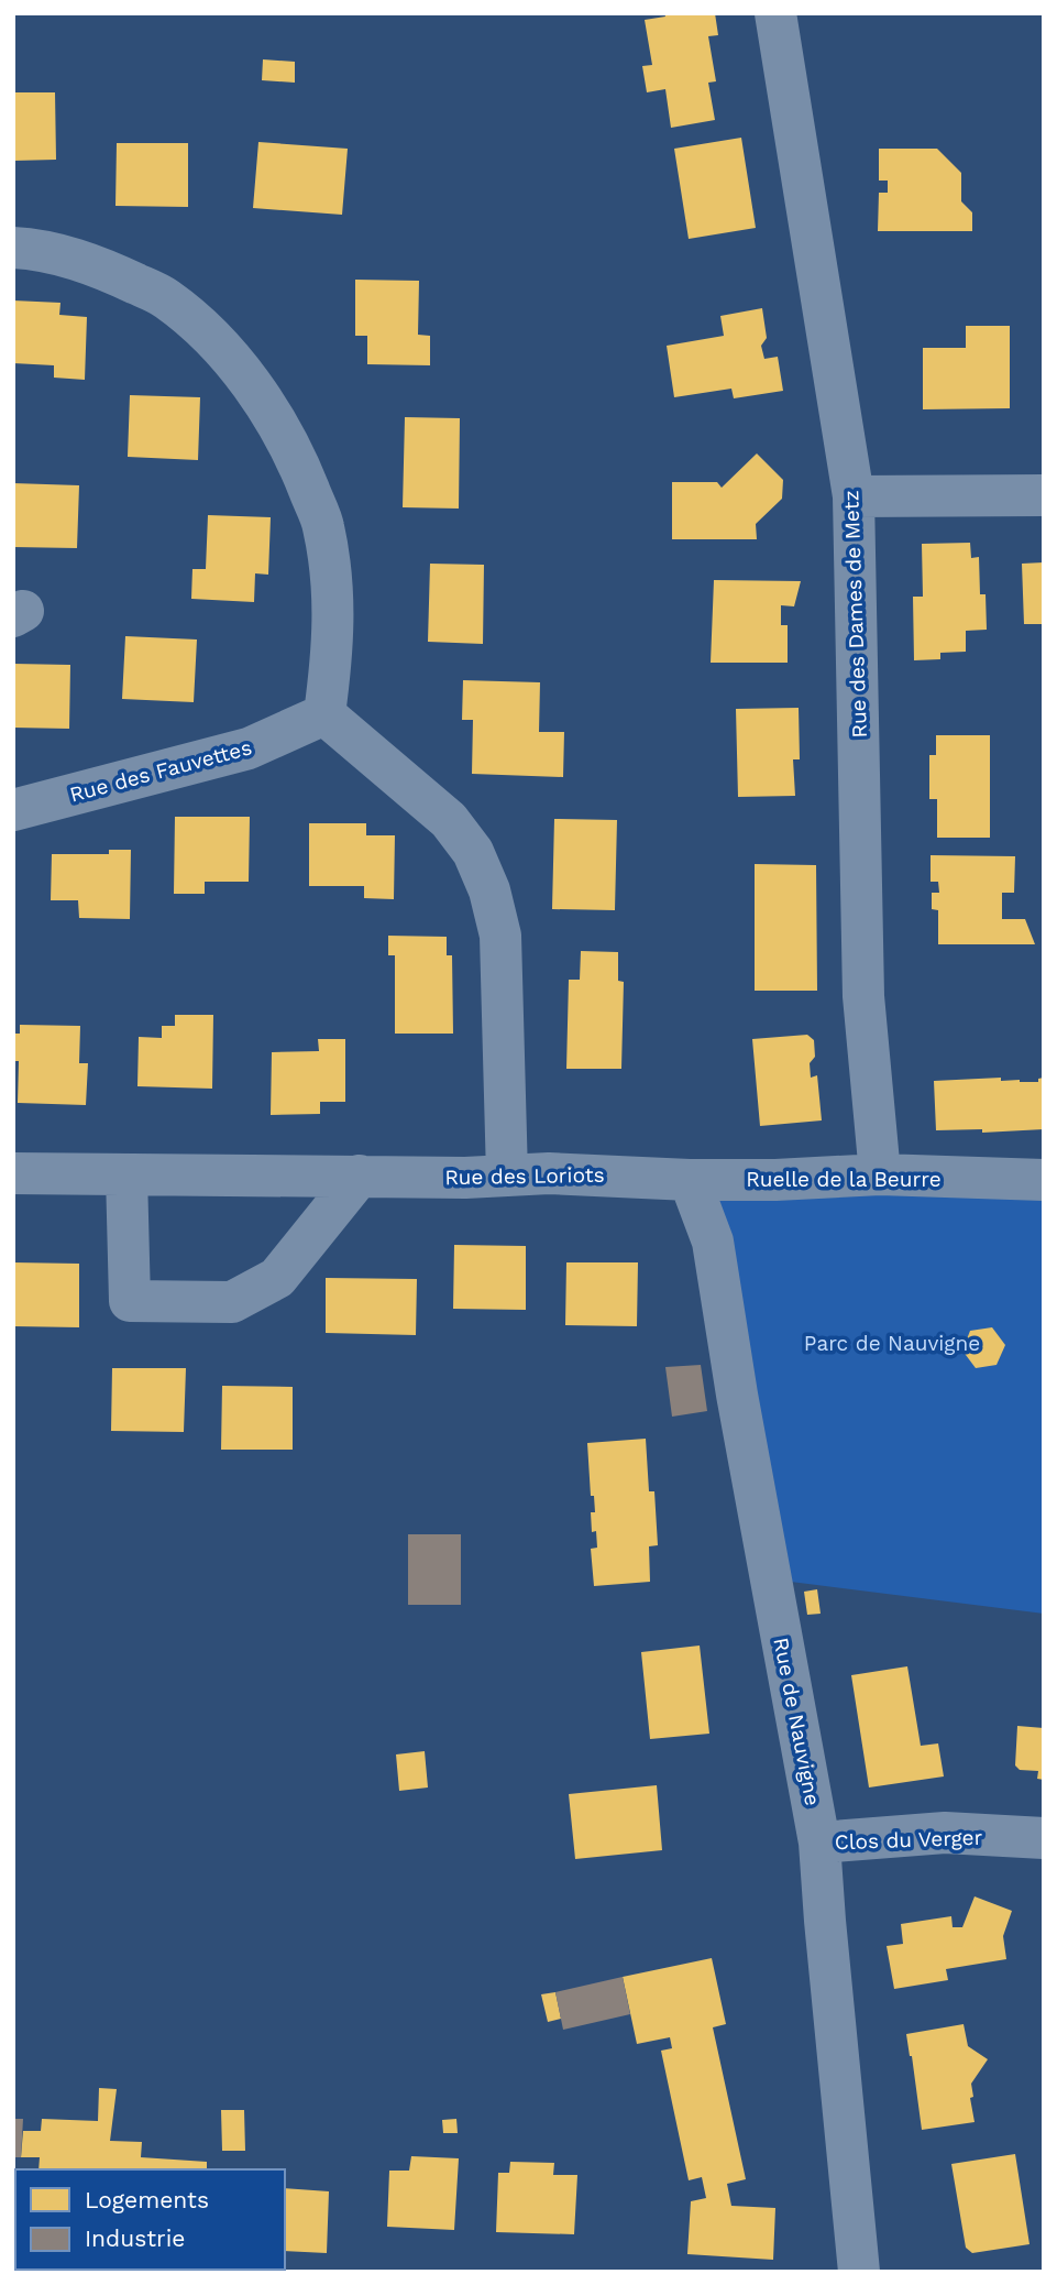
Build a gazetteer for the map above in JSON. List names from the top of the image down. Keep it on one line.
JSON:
{"streets":{"street":["Rue des Dames de Metz","Rue des Fauvettes","Rue des Loriots","Ruelle de la Beurre","Rue de Nauvigne","Clos du Verger"]},"crossings":[["Rue des Dames de Metz","Ruelle de la Beurre"],["Rue des Loriots","Ruelle de la Beurre"],["Rue des Loriots","Rue de Nauvigne"],["Ruelle de la Beurre","Rue de Nauvigne"],["Rue de Nauvigne","Clos du Verger"]],"parks":["Parc de Nauvigne"],"legend":["Logements","Industrie"]}
